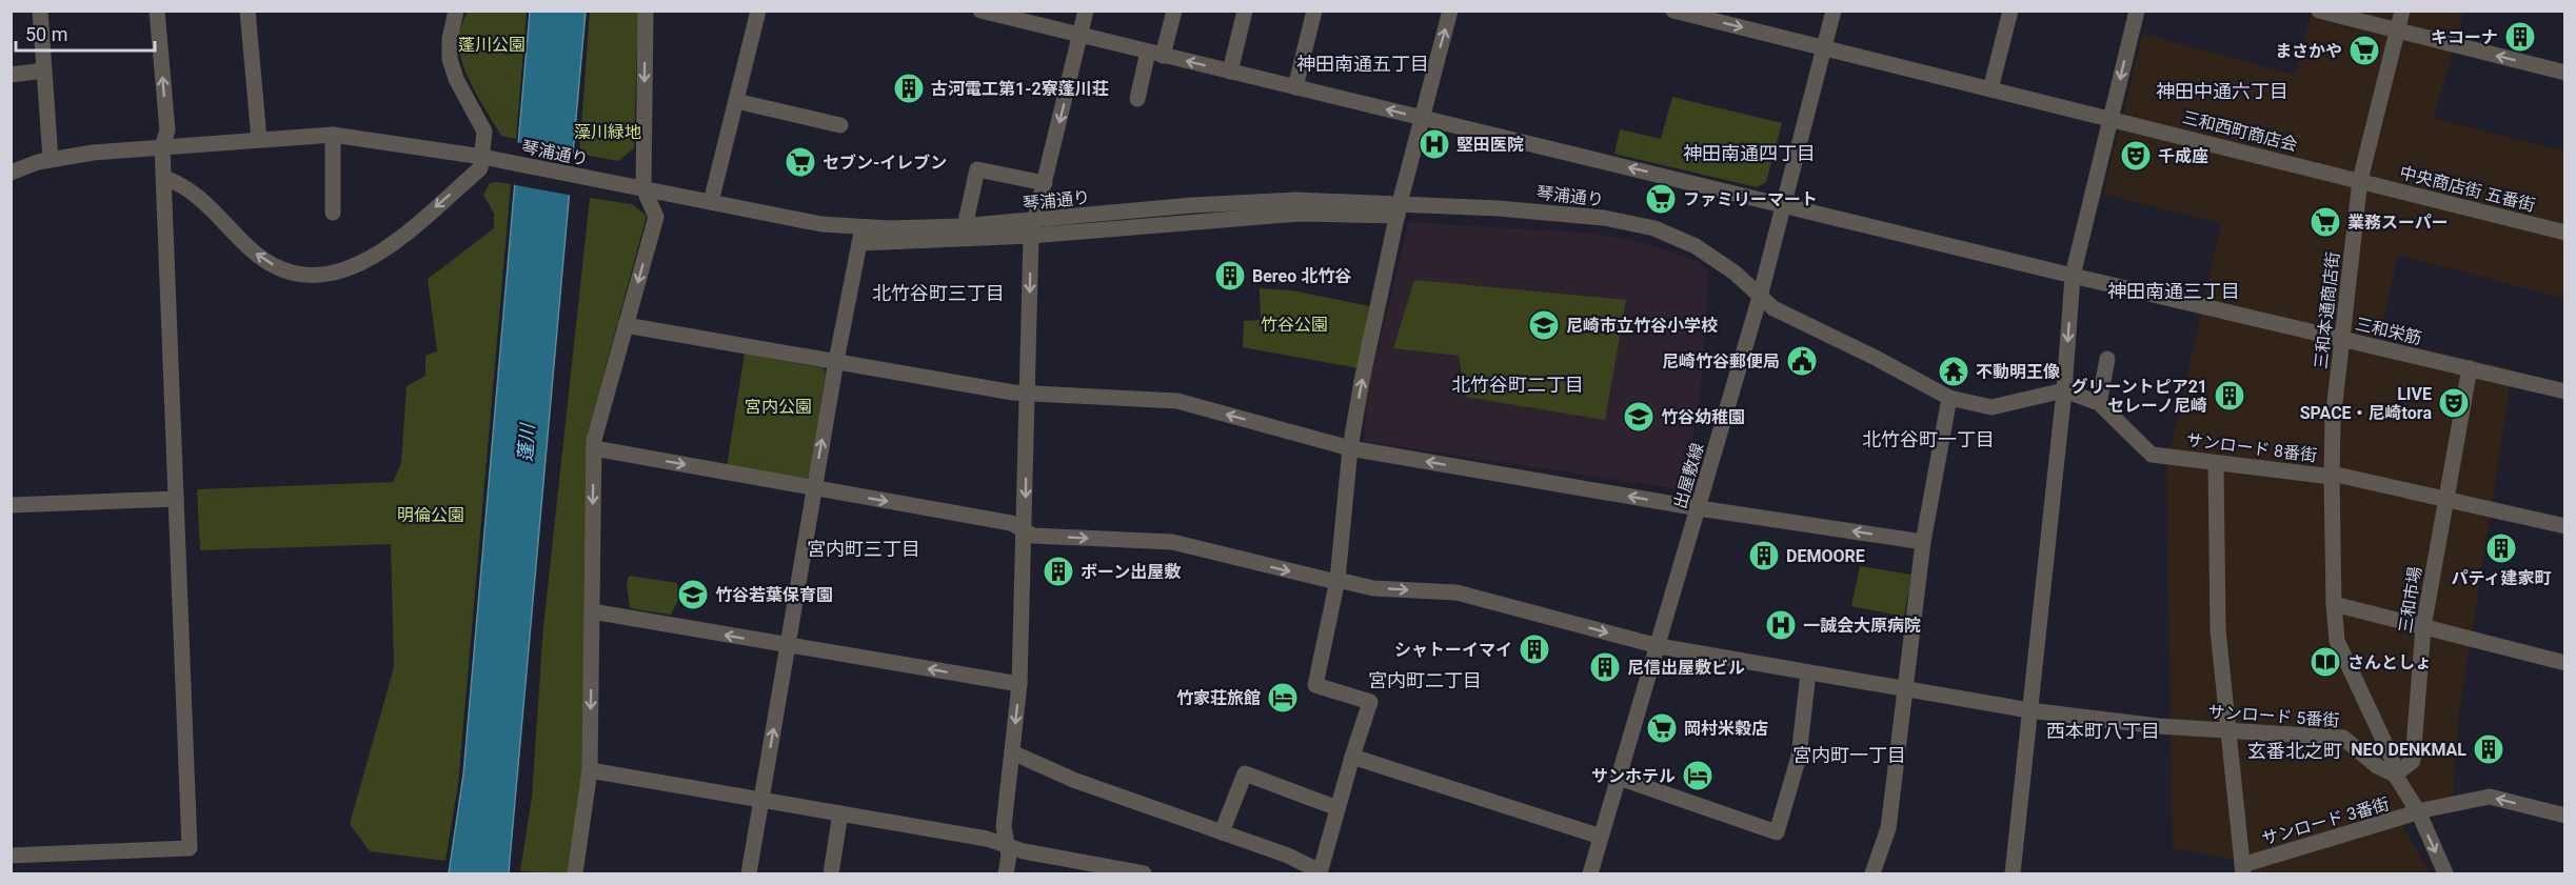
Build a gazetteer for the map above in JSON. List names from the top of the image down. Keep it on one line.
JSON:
{"streets":{"street":["三和西町商店会","琴浦通り","中央商店街 五番街","三和本通商店街","三和栄筋","サンロード 8番街","出屋敷線","三和市場","サンロード 5番街","サンロード 3番街"]},"crossings":[["三和西町商店会","中央商店街 五番街"],["三和西町商店会","三和本通商店街"],["三和西町商店会","出屋敷線"],["琴浦通り","出屋敷線"],["中央商店街 五番街","三和本通商店街"],["三和本通商店街","三和栄筋"],["三和本通商店街","サンロード 8番街"],["三和本通商店街","三和市場"],["三和本通商店街","サンロード 5番街"],["三和栄筋","出屋敷線"],["三和栄筋","三和市場"],["出屋敷線","サンロード 5番街"],["三和市場","サンロード 5番街"]],"one_way":["三和栄筋","サンロード 3番街"],"districts":["神田南通五丁目","神田中通六丁目","神田南通四丁目","神田南通三丁目","北竹谷町三丁目","北竹谷町二丁目","北竹谷町一丁目","宮内町三丁目","宮内町二丁目","西本町八丁目","玄番北之町","宮内町一丁目"],"water":["蓬川"],"parks":["蓬川公園","藻川緑地","竹谷公園","宮内公園","明倫公園"],"places":{"building":["キコーナ","古河電工第1-2寮蓬川荘","Bereo 北竹谷","グリーントピア21 セレーノ尼崎","パティ建家町","DEMOORE","ボーン出屋敷","シャトーイマイ","尼信出屋敷ビル","NEO DENKMAL"],"supermarket":["まさかや","セブン-イレブン","ファミリーマート","業務スーパー","岡村米穀店"],"hospital":["堅田医院","一誠会大原病院"],"theatre":["千成座","LIVE SPACE・尼崎tora"],"school or university":["尼崎市立竹谷小学校","竹谷幼稚園","竹谷若葉保育園"],"public building":["尼崎竹谷郵便局"],"temple":["不動明王像"],"library":["さんとしょ"],"hotel":["竹家荘旅館","サンホテル"]},"scale_bar":"50 m"}
